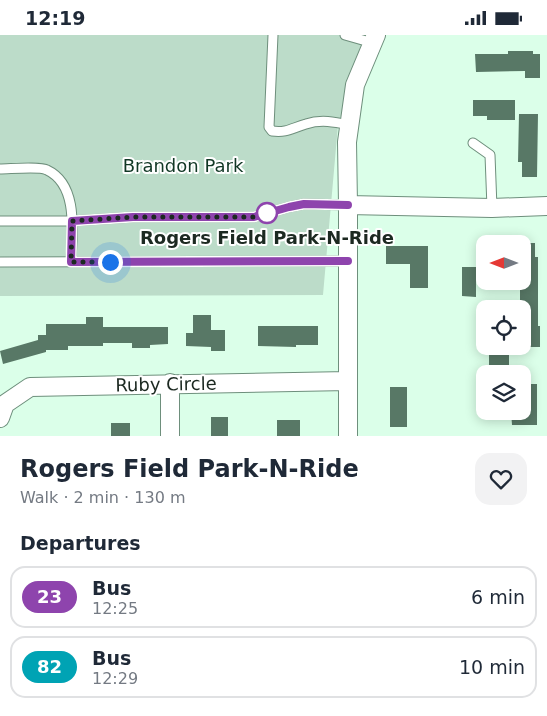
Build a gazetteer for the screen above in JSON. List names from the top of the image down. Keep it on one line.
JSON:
{"streets":{"street":["Ruby Circle"]},"parks":["Brandon Park"],"places":["Rogers Field Park-N-Ride"],"lines":["bus line 23"],"north":"left","page":{"status":"12:19","heading":[["Rogers Field Park-N-Ride","Walk · 2 min · 130 m"],"Departures"],"list":[{"mark":"23","name":"Bus","note":"12:25","value":"6 min"},{"mark":"82","name":"Bus","note":"12:29","value":"10 min"}]}}
